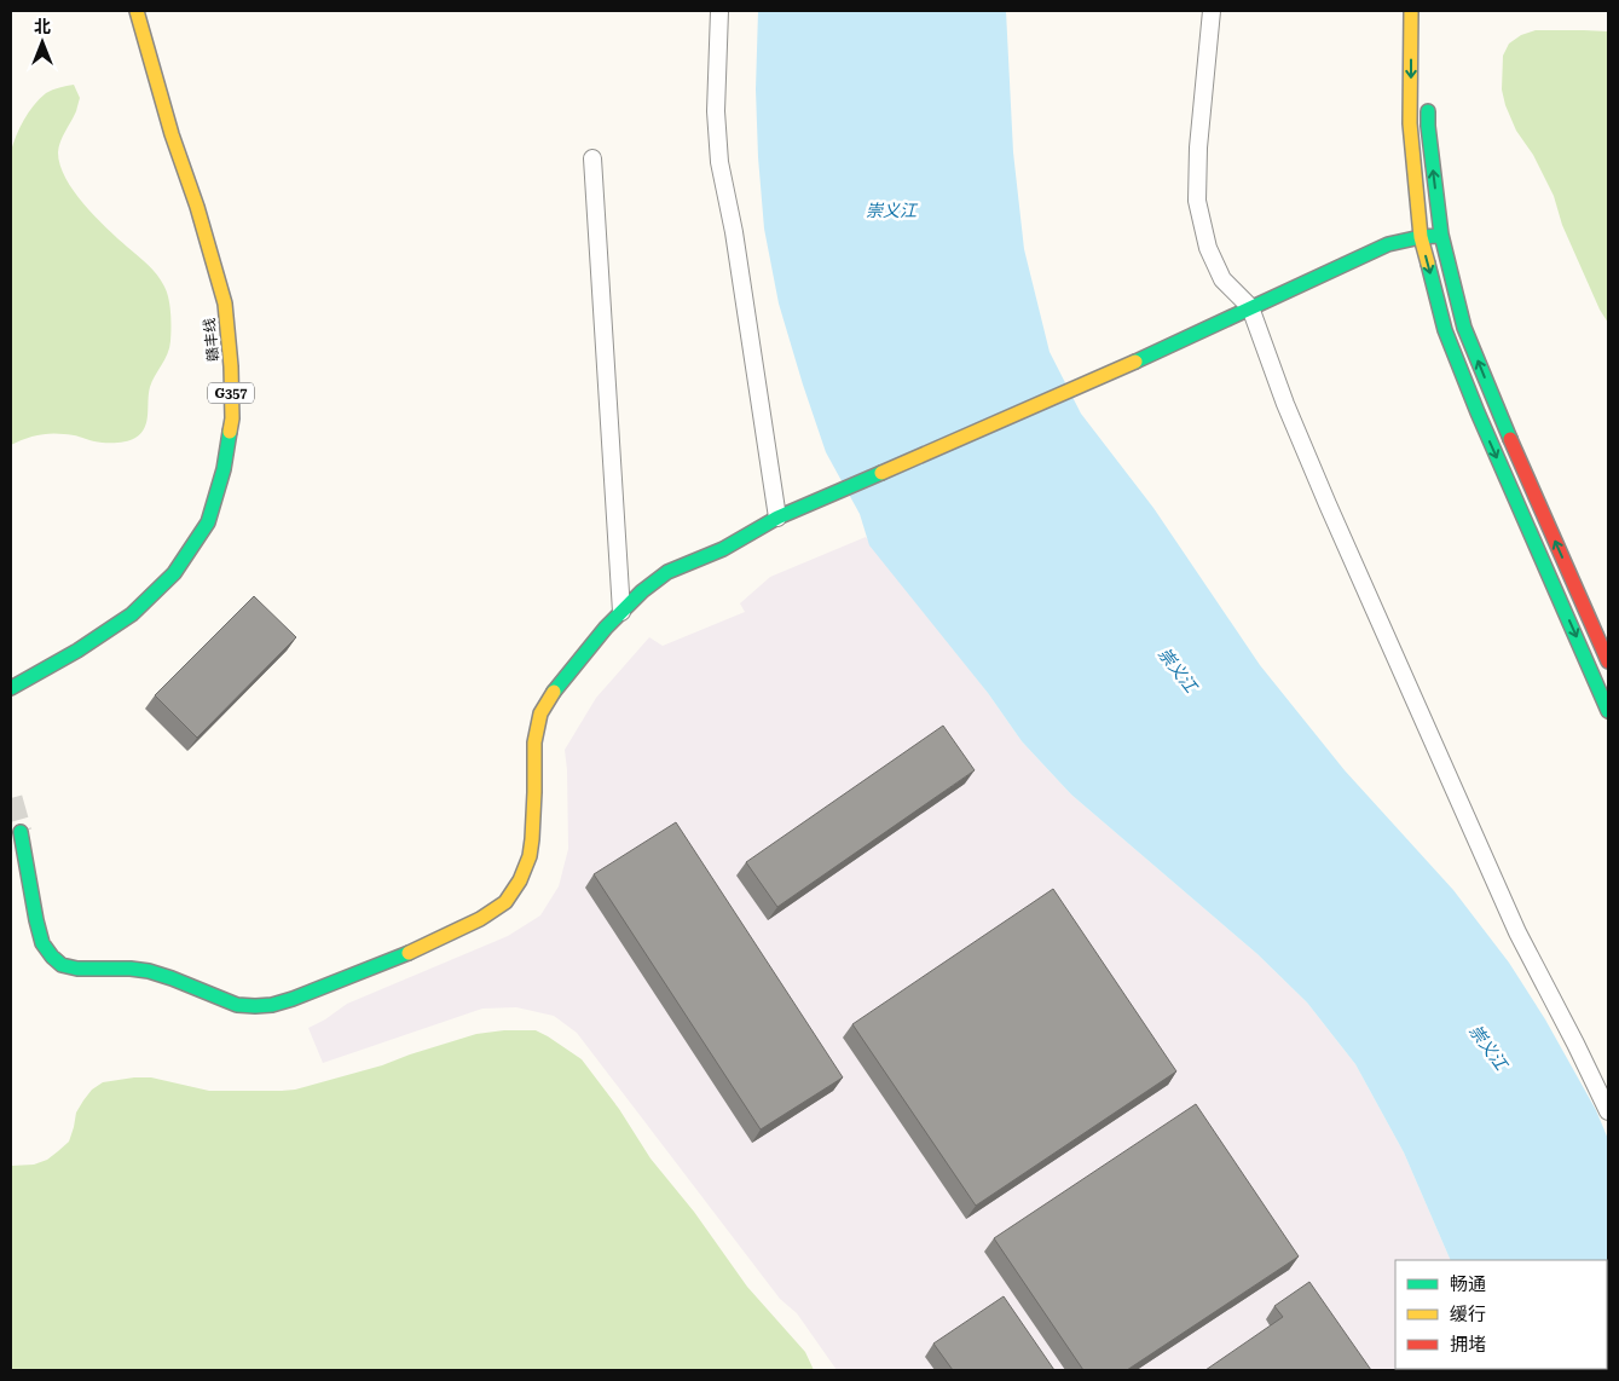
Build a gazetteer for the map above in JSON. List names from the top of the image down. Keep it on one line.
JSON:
{"streets":{"main road":["赣丰线","G357"]},"water":["崇义江"],"legend":["畅通","缓行","拥堵"],"north":"top"}
